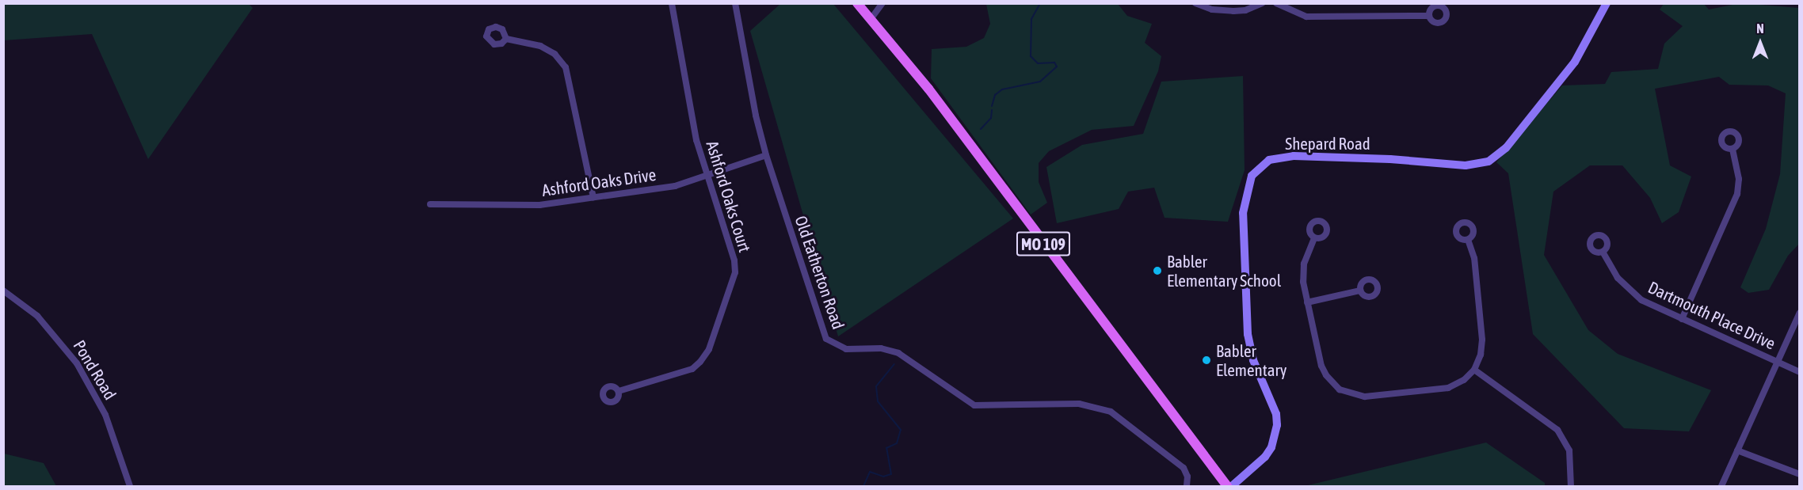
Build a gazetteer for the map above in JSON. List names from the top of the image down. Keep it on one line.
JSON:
{"streets":{"main road":["MO 109"],"street":["Shepard Road","Ashford Oaks Drive","Ashford Oaks Court","Old Eatherton Road","Dartmouth Place Drive","Pond Road"]},"crossings":[["Ashford Oaks Drive","Ashford Oaks Court"],["Ashford Oaks Drive","Old Eatherton Road"]],"places":["Babler Elementary School","Babler Elementary"],"north":"top"}
